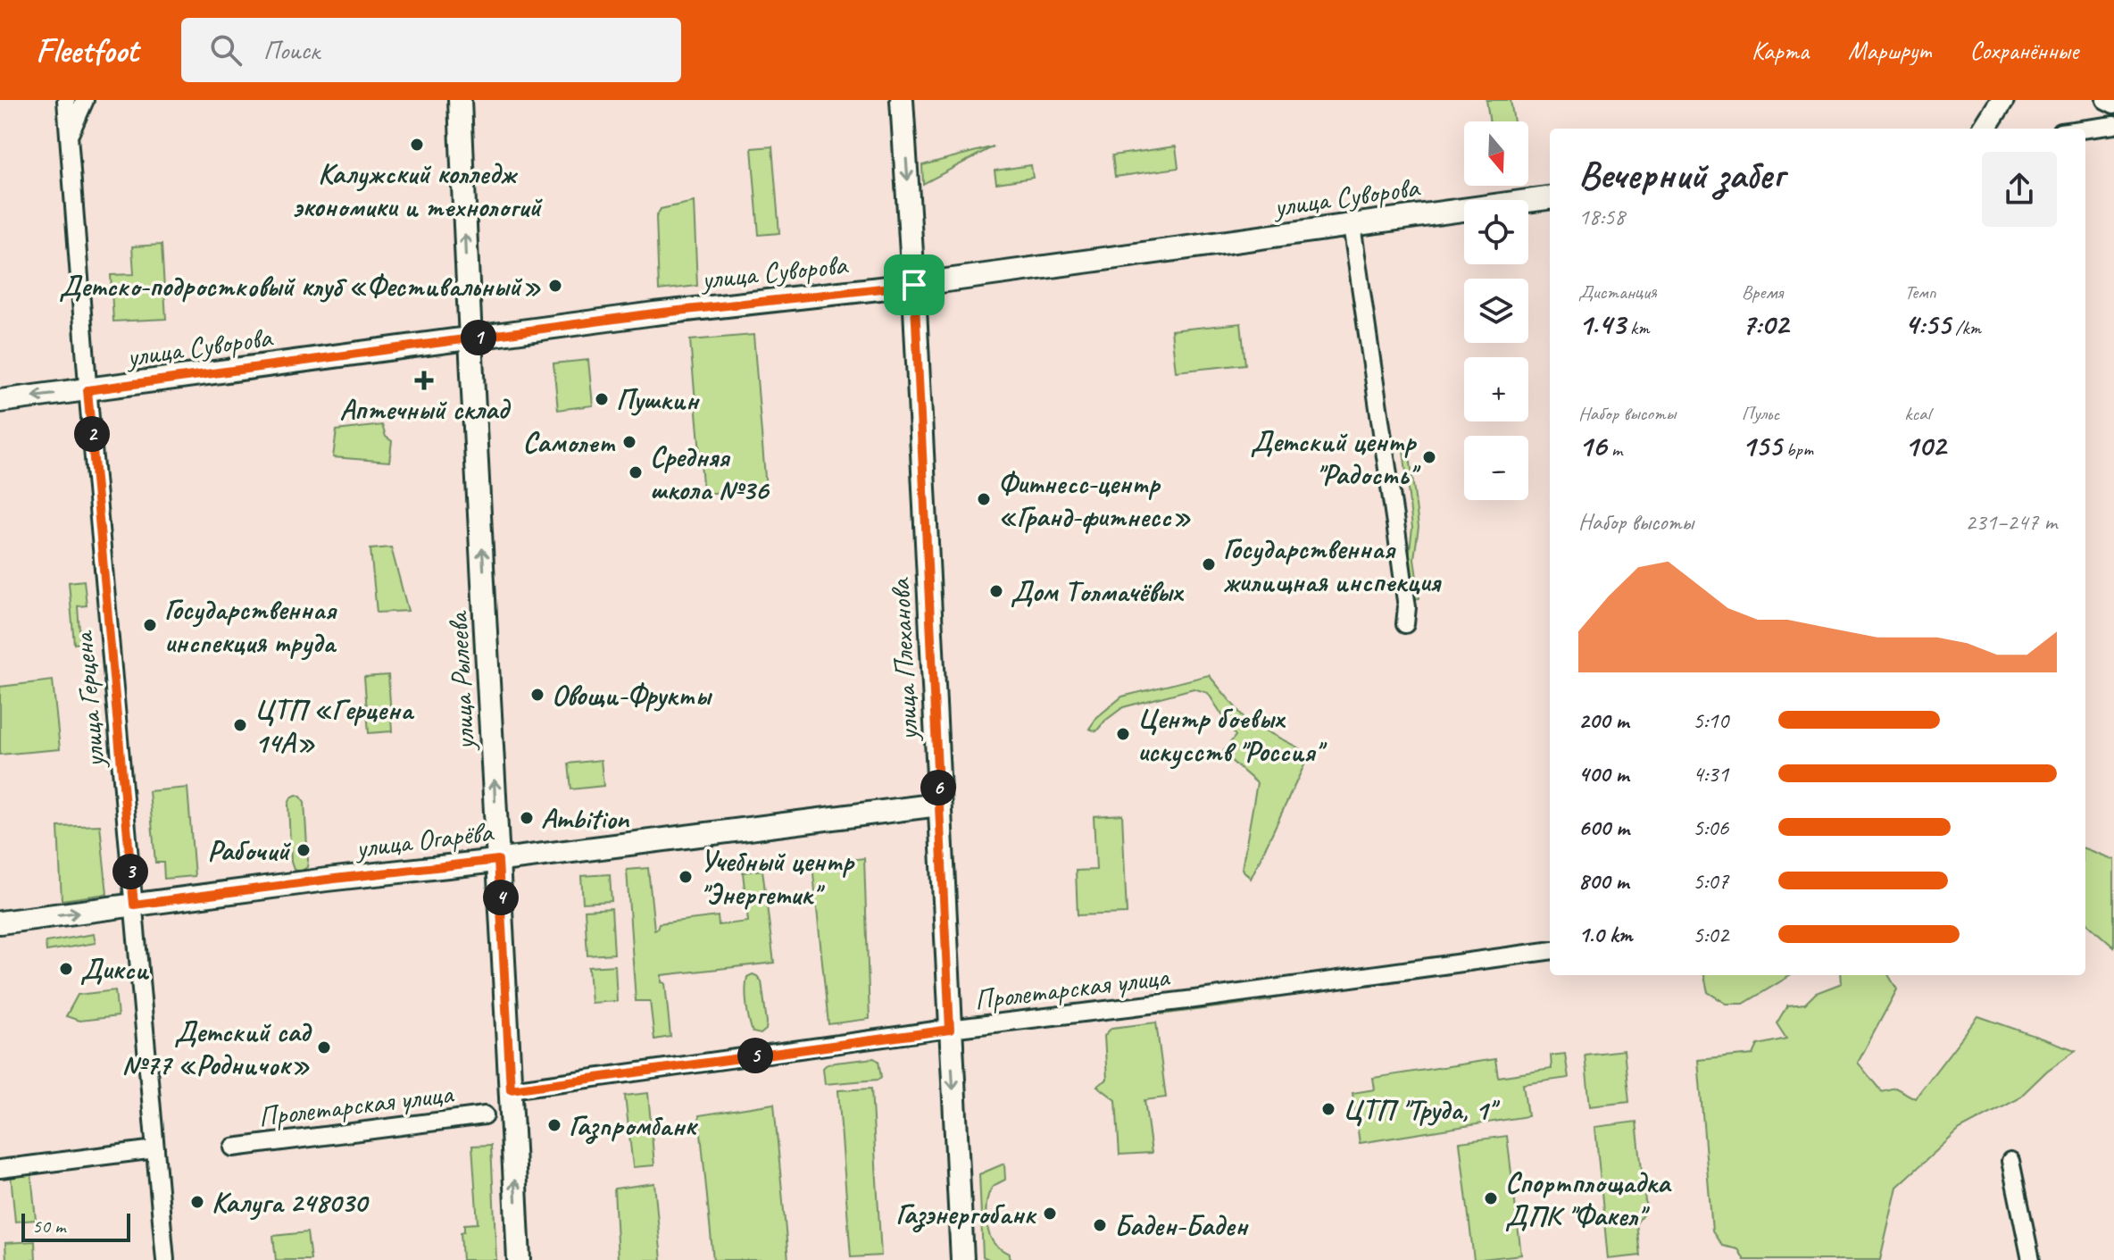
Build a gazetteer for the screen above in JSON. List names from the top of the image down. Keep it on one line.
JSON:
{"streets":{"street":["улица Суворова","улица Плеханова","улица Рылеева","улица Герцена","улица Огарёва","Пролетарская улица"]},"crossings":[["улица Суворова","улица Плеханова"],["улица Суворова","улица Рылеева"],["улица Суворова","улица Герцена"],["улица Плеханова","улица Огарёва"],["улица Плеханова","Пролетарская улица"],["улица Рылеева","улица Огарёва"],["улица Рылеева","Пролетарская улица"],["улица Герцена","улица Огарёва"]],"one_way":["улица Плеханова","улица Рылеева"],"places":{"other":["Калужский колледж экономики и технологий","Детско-подростковый клуб «Фестивальный»","Пушкин","Самолет","Детский центр \"Радость\"","Средняя школа №36","Фитнесс-центр «Гранд-фитнесс»","Государственная жилищная инспекция","Дом Толмачёвых","Государственная инспекция труда","Овощи-Фрукты","ЦТП «Герцена 14А»","Центр боевых искусств \"Россия\"","Ambition","Рабочий","Учебный центр \"Энергетик\"","Дикси","Детский сад №77 «Родничок»","ЦТП \"Труда, 1\"","Газпромбанк","Спортплощадка ДПК \"Факел\"","Калуга 248030","Газэнергобанк","Баден-Баден"],"health":["Аптечный склад"]},"scale_bar":"50 m","north":"bottom","page":{"header":"Fleetfoot","search":"Поиск","nav":["Карта","Маршрут","Сохранённые"],"map_buttons":["+","−"],"heading":["Вечерний забег","18:58"],"stats":[["Дистанция","1.43 km"],["Время","7:02"],["Темп","4:55 /km"],["Набор высоты","16 m"],["Пульс","155 bpm"],["kcal","102"]],"pins":["1","2","6","3","4","5"],"chart":["Набор высоты","231–247 m"],"list":[{"name":"200 m","note":"5:10"},{"name":"400 m","note":"4:31"},{"name":"600 m","note":"5:06"},{"name":"800 m","note":"5:07"},{"name":"1.0 km","note":"5:02"}],"scale":"50 m"}}
